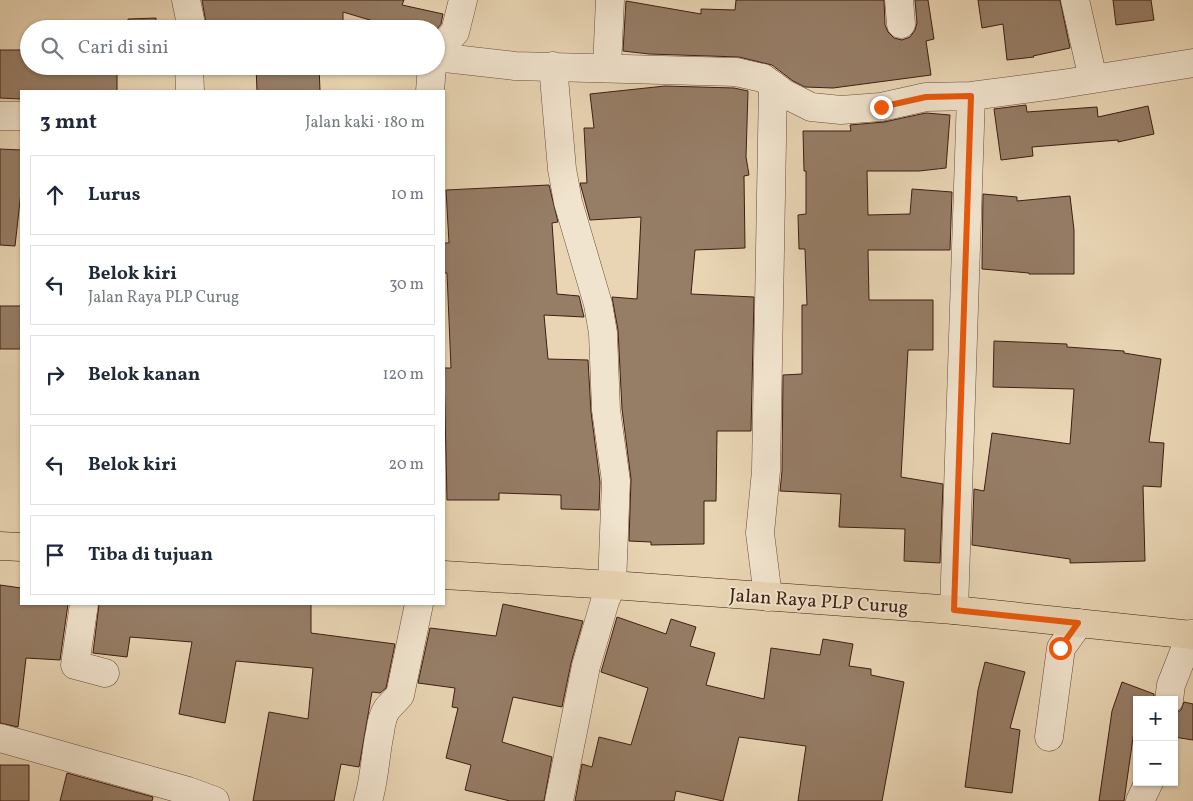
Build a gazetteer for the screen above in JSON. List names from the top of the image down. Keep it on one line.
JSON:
{"streets":{"main road":["Jalan Raya PLP Curug"]},"page":{"search":"Cari di sini","heading":["3 mnt","Jalan kaki · 180 m"],"list":[["Lurus","10 m"],["Belok kiri","Jalan Raya PLP Curug","30 m"],["Belok kanan","120 m"],["Belok kiri","20 m"],"Tiba di tujuan"],"map_buttons":["+","−"]}}
